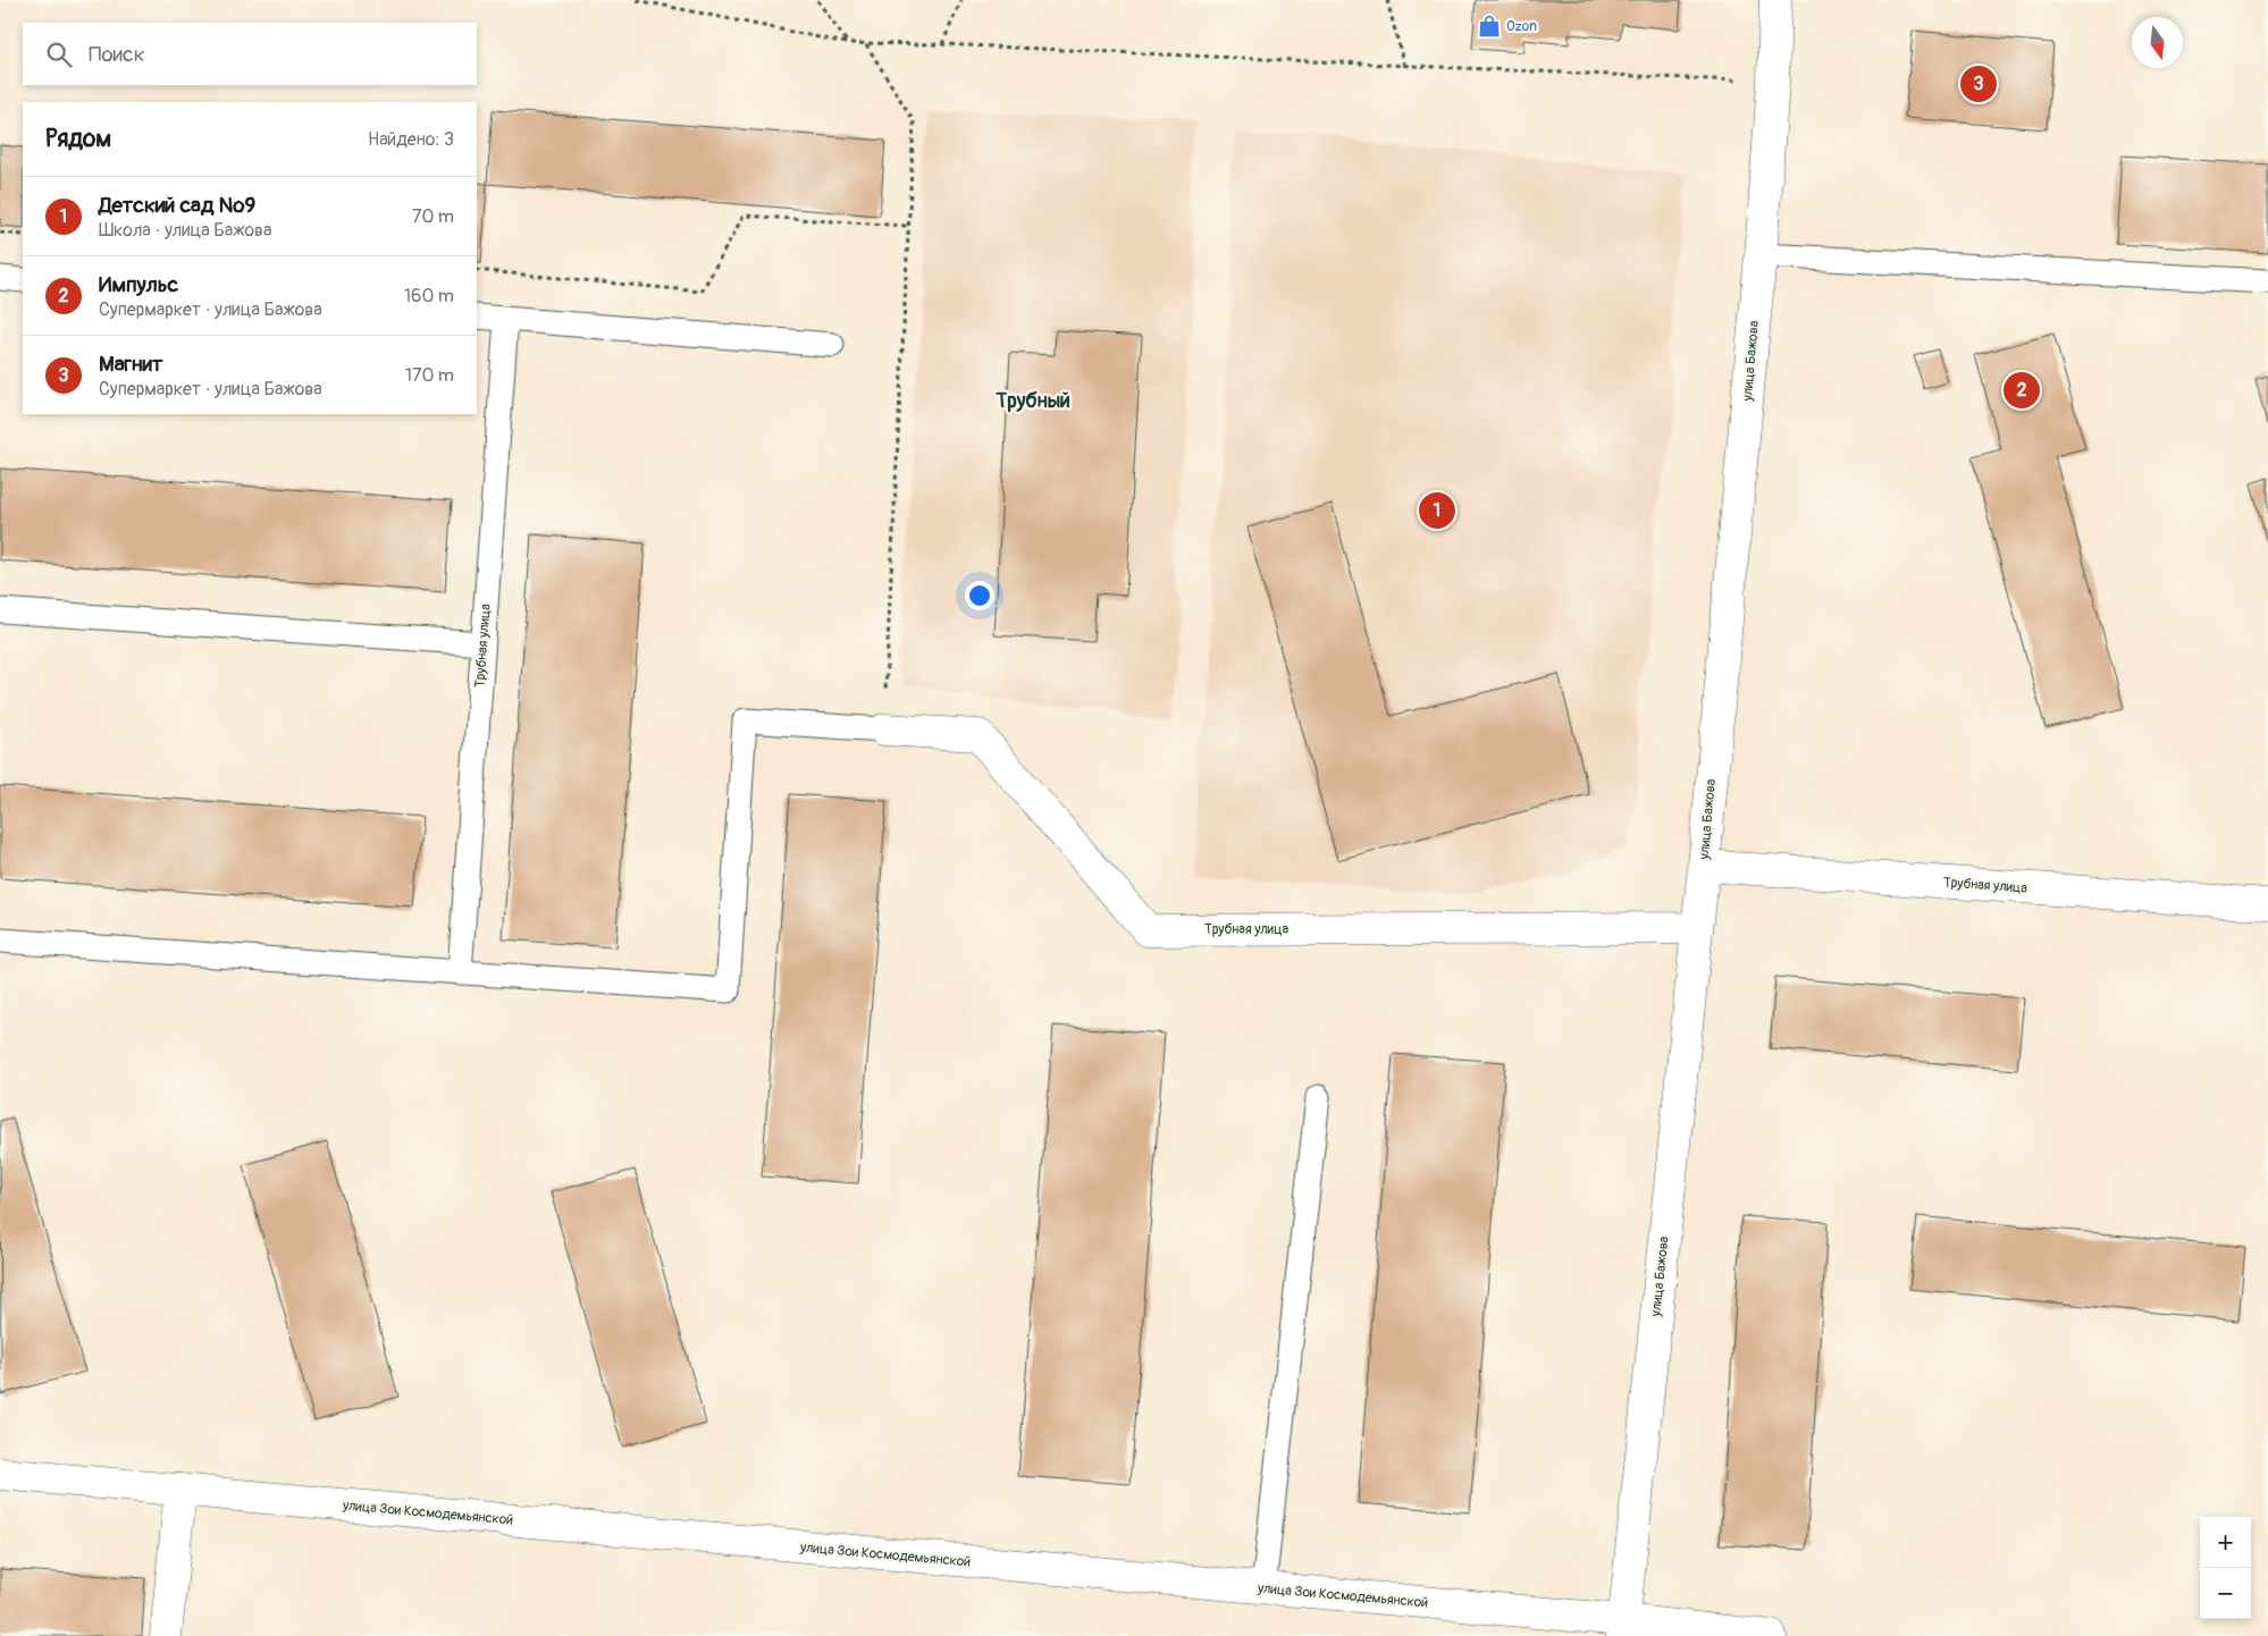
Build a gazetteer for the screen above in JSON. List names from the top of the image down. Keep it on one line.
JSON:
{"streets":{"street":["улица Бажова","Трубная улица","улица Зои Космодемьянской"]},"crossings":[["улица Бажова","Трубная улица"],["улица Бажова","улица Зои Космодемьянской"]],"districts":["Трубный"],"places":{"shop":["Ozon"]},"north":"bottom","page":{"search":"Поиск","pins":["3","2","1"],"heading":["Рядом","Найдено: 3"],"list":[{"mark":"1","name":"Детский сад №9","note":"Школа · улица Бажова","value":"70 m"},{"mark":"2","name":"Импульс","note":"Супермаркет · улица Бажова","value":"160 m"},{"mark":"3","name":"Магнит","note":"Супермаркет · улица Бажова","value":"170 m"}],"map_buttons":["+","−"]}}
